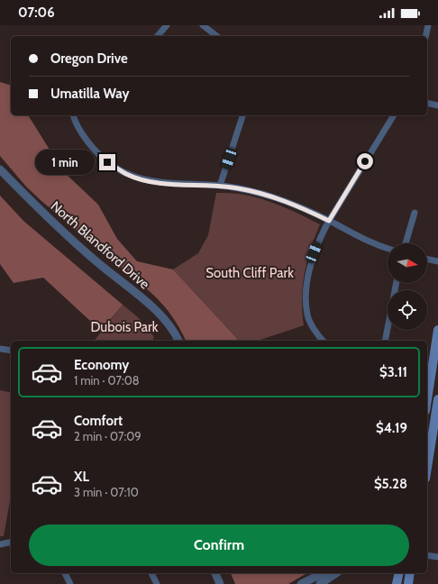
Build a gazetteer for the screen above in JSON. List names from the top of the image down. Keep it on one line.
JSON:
{"streets":{"street":["North Blandford Drive"]},"parks":["South Cliff Park","Dubois Park"],"north":"right","page":{"status":"07:06","banner":["Oregon Drive","Umatilla Way"],"bubble":"1 min","list":[{"name":"Economy","note":"1 min · 07:08","value":"$3.11"},{"name":"Comfort","note":"2 min · 07:09","value":"$4.19"},{"name":"XL","note":"3 min · 07:10","value":"$5.28"}],"buttons":"Confirm"}}
